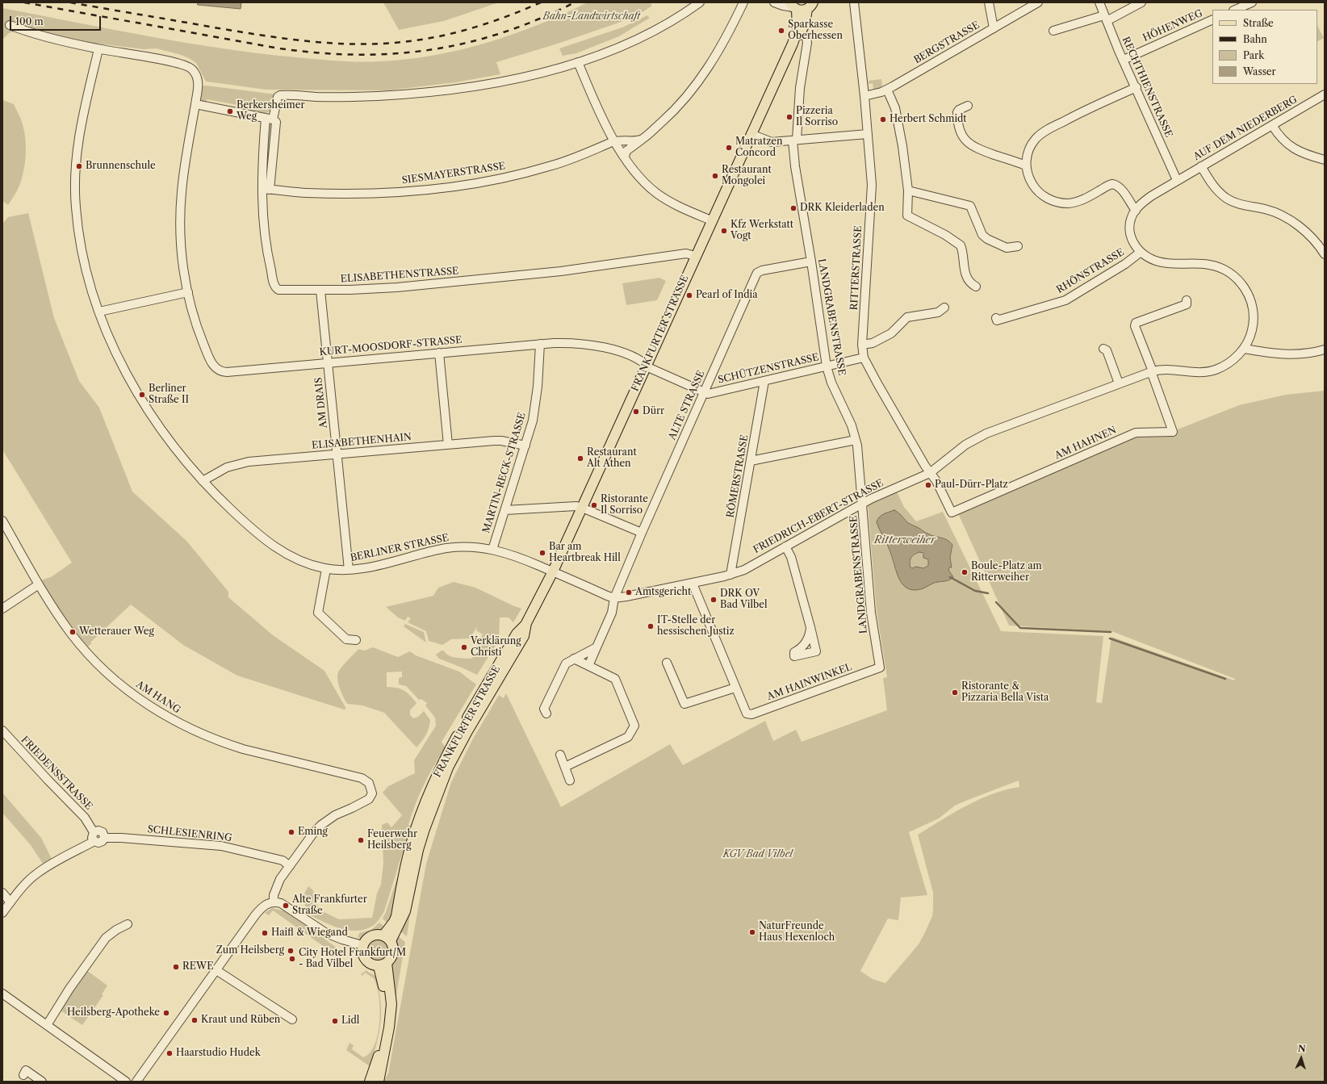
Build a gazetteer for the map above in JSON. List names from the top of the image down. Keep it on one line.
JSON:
{"streets":{"main road":["FRANKFURTER STRASSE"],"street":["HÖHENWEG","BERGSTRASSE","RECHTHIENSTRASSE","AUF DEM NIEDERBERG","SIESMAYERSTRASSE","RITTERSTRASSE","RHÖNSTRASSE","ELISABETHENSTRASSE","LANDGRABENSTRASSE","KURT-MOOSDORF-STRASSE","SCHÜTZENSTRASSE","AM DRAIS","ALTE STRASSE","ELISABETHENHAIN","AM HAHNEN","MARTIN-RECK-STRASSE","RÖMERSTRASSE","FRIEDRICH-EBERT-STRASSE","BERLINER STRASSE","AM HAINWINKEL","AM HANG","FRIEDENSSTRASSE","SCHLESIENRING"]},"crossings":[["HÖHENWEG","RECHTHIENSTRASSE"],["BERGSTRASSE","RITTERSTRASSE"],["RECHTHIENSTRASSE","AUF DEM NIEDERBERG"],["RECHTHIENSTRASSE","FRIEDRICH-EBERT-STRASSE"],["AUF DEM NIEDERBERG","FRIEDRICH-EBERT-STRASSE"],["SIESMAYERSTRASSE","ELISABETHENSTRASSE"],["RITTERSTRASSE","SCHÜTZENSTRASSE"],["RITTERSTRASSE","AM HAHNEN"],["RITTERSTRASSE","FRIEDRICH-EBERT-STRASSE"],["RHÖNSTRASSE","FRIEDRICH-EBERT-STRASSE"],["ELISABETHENSTRASSE","FRANKFURTER STRASSE"],["ELISABETHENSTRASSE","AM DRAIS"],["LANDGRABENSTRASSE","FRANKFURTER STRASSE"],["LANDGRABENSTRASSE","SCHÜTZENSTRASSE"],["LANDGRABENSTRASSE","ALTE STRASSE"],["LANDGRABENSTRASSE","FRIEDRICH-EBERT-STRASSE"],["LANDGRABENSTRASSE","AM HAINWINKEL"],["FRANKFURTER STRASSE","KURT-MOOSDORF-STRASSE"],["FRANKFURTER STRASSE","FRIEDRICH-EBERT-STRASSE"],["FRANKFURTER STRASSE","BERLINER STRASSE"],["KURT-MOOSDORF-STRASSE","AM DRAIS"],["KURT-MOOSDORF-STRASSE","MARTIN-RECK-STRASSE"],["SCHÜTZENSTRASSE","ALTE STRASSE"],["SCHÜTZENSTRASSE","RÖMERSTRASSE"],["AM DRAIS","ELISABETHENHAIN"],["AM DRAIS","BERLINER STRASSE"],["ALTE STRASSE","FRIEDRICH-EBERT-STRASSE"],["ELISABETHENHAIN","MARTIN-RECK-STRASSE"],["ELISABETHENHAIN","BERLINER STRASSE"],["AM HAHNEN","FRIEDRICH-EBERT-STRASSE"],["MARTIN-RECK-STRASSE","BERLINER STRASSE"],["RÖMERSTRASSE","FRIEDRICH-EBERT-STRASSE"],["FRIEDRICH-EBERT-STRASSE","BERLINER STRASSE"],["AM HANG","SCHLESIENRING"],["FRIEDENSSTRASSE","SCHLESIENRING"]],"water":["Ritterweiher"],"parks":["Bahn-Landwirtschaft","KGV Bad Vilbel"],"places":["Sparkasse Oberhessen","Berkersheimer Weg","Pizzeria Il Sorriso","Herbert Schmidt","Matratzen Concord","Brunnenschule","Restaurant Mongolei","DRK Kleiderladen","Kfz Werkstatt Vogt","Pearl of India","Berliner Straße II","Dürr","Restaurant Alt Athen","Paul-Dürr-Platz","Ristorante Il Sorriso","Bar am Heartbreak Hill","Boule-Platz am Ritterweiher","Amtsgericht","DRK OV Bad Vilbel","IT-Stelle der hessischen Justiz","Wetterauer Weg","Verklärung Christi","Ristorante & Pizzaria Bella Vista","Eming","Feuerwehr Heilsberg","Alte Frankfurter Straße","NaturFreunde Haus Hexenloch","Haifl & Wiegand","Zum Heilsberg","City Hotel Frankfurt/M - Bad Vilbel","REWE","Heilsberg-Apotheke","Kraut und Rüben","Lidl","Haarstudio Hudek"],"legend":["Straße","Bahn","Park","Wasser"],"scale_bar":"100 m","north":"top"}
